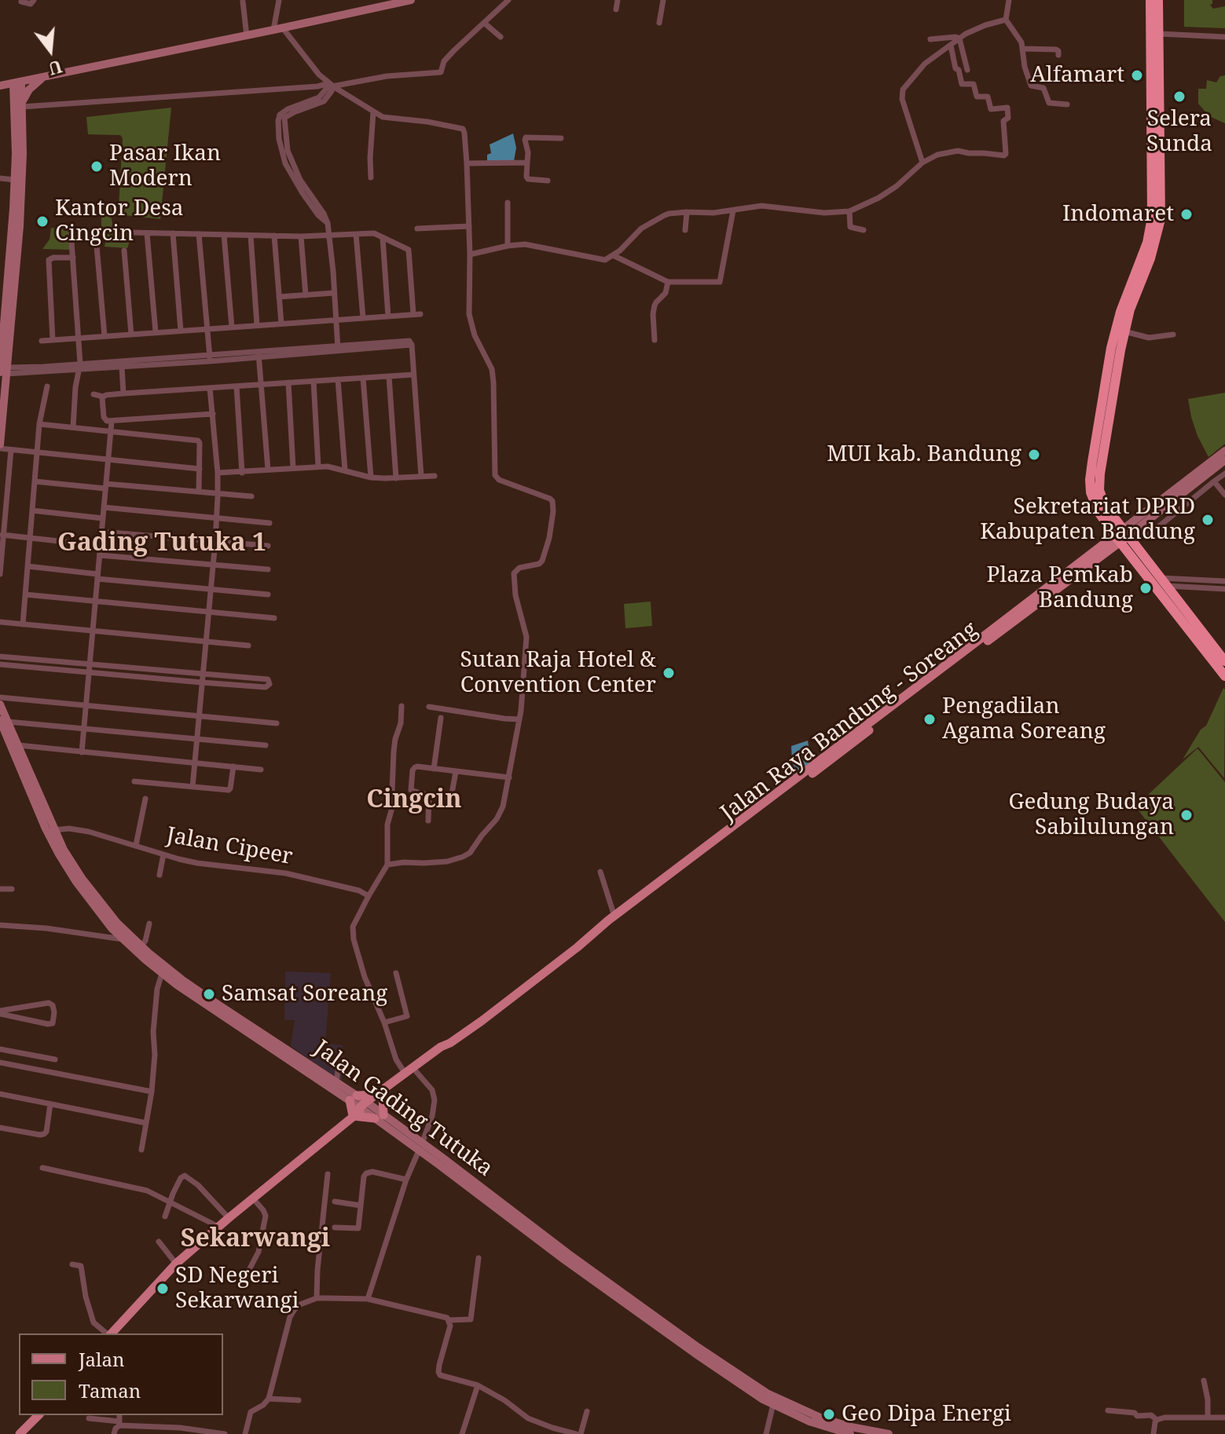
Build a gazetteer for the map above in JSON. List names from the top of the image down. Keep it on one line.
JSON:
{"streets":{"main road":["Jalan Raya Bandung - Soreang","Jalan Gading Tutuka"],"street":["Jalan Cipeer"]},"crossings":[["Jalan Raya Bandung - Soreang","Jalan Gading Tutuka"],["Jalan Cipeer","Jalan Gading Tutuka"]],"districts":["Gading Tutuka 1","Cingcin","Sekarwangi"],"places":["Alfamart","Selera Sunda","Pasar Ikan Modern","Indomaret","Kantor Desa Cingcin","MUI kab. Bandung","Sekretariat DPRD Kabupaten Bandung","Plaza Pemkab Bandung","Sutan Raja Hotel & Convention Center","Pengadilan Agama Soreang","Gedung Budaya Sabilulungan","Samsat Soreang","SD Negeri Sekarwangi","Geo Dipa Energi"],"legend":["Jalan","Taman"],"north":"bottom"}
